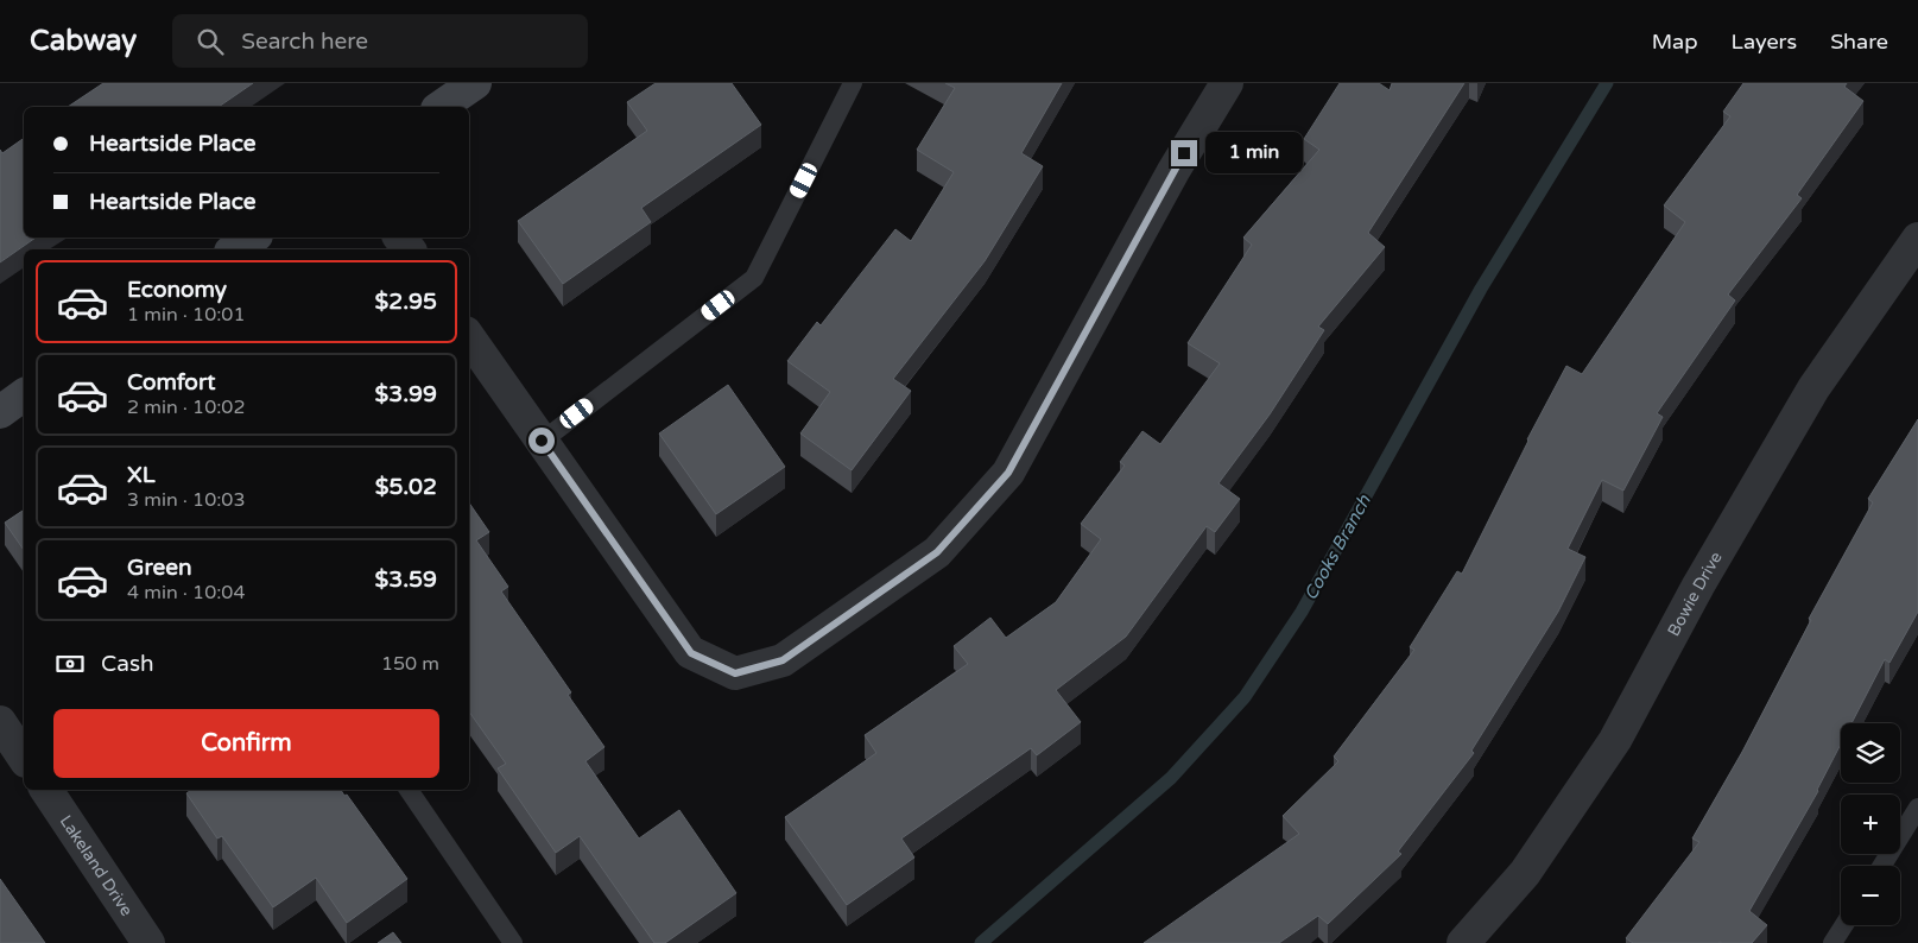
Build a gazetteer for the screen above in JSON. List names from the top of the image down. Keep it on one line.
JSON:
{"streets":{"street":["Bowie Drive","Lakeland Drive"]},"water":["Cooks Branch"],"page":{"header":"Cabway","search":"Search here","nav":["Map","Layers","Share"],"banner":["Heartside Place","Heartside Place"],"bubble":"1 min","list":[{"name":"Economy","note":"1 min · 10:01","value":"$2.95"},{"name":"Comfort","note":"2 min · 10:02","value":"$3.99"},{"name":"XL","note":"3 min · 10:03","value":"$5.02"},{"name":"Green","note":"4 min · 10:04","value":"$3.59"}],"pay":["Cash","150 m"],"buttons":"Confirm","map_buttons":["+","−"]}}
